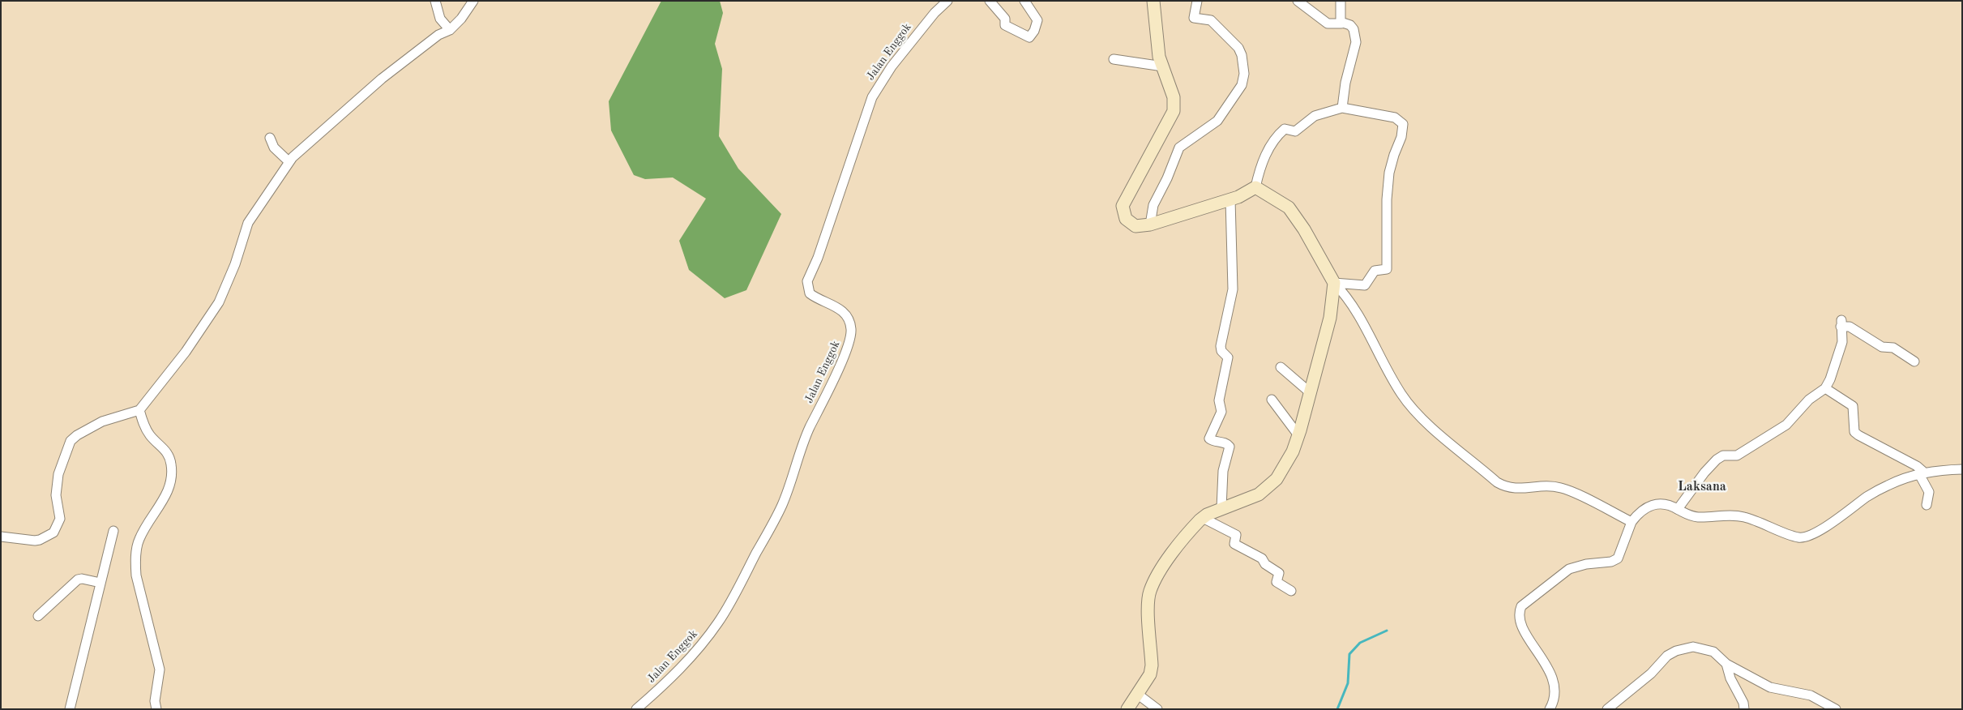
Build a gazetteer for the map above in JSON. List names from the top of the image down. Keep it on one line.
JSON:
{"streets":{"street":["Jalan Enggok"]},"districts":["Laksana"]}
